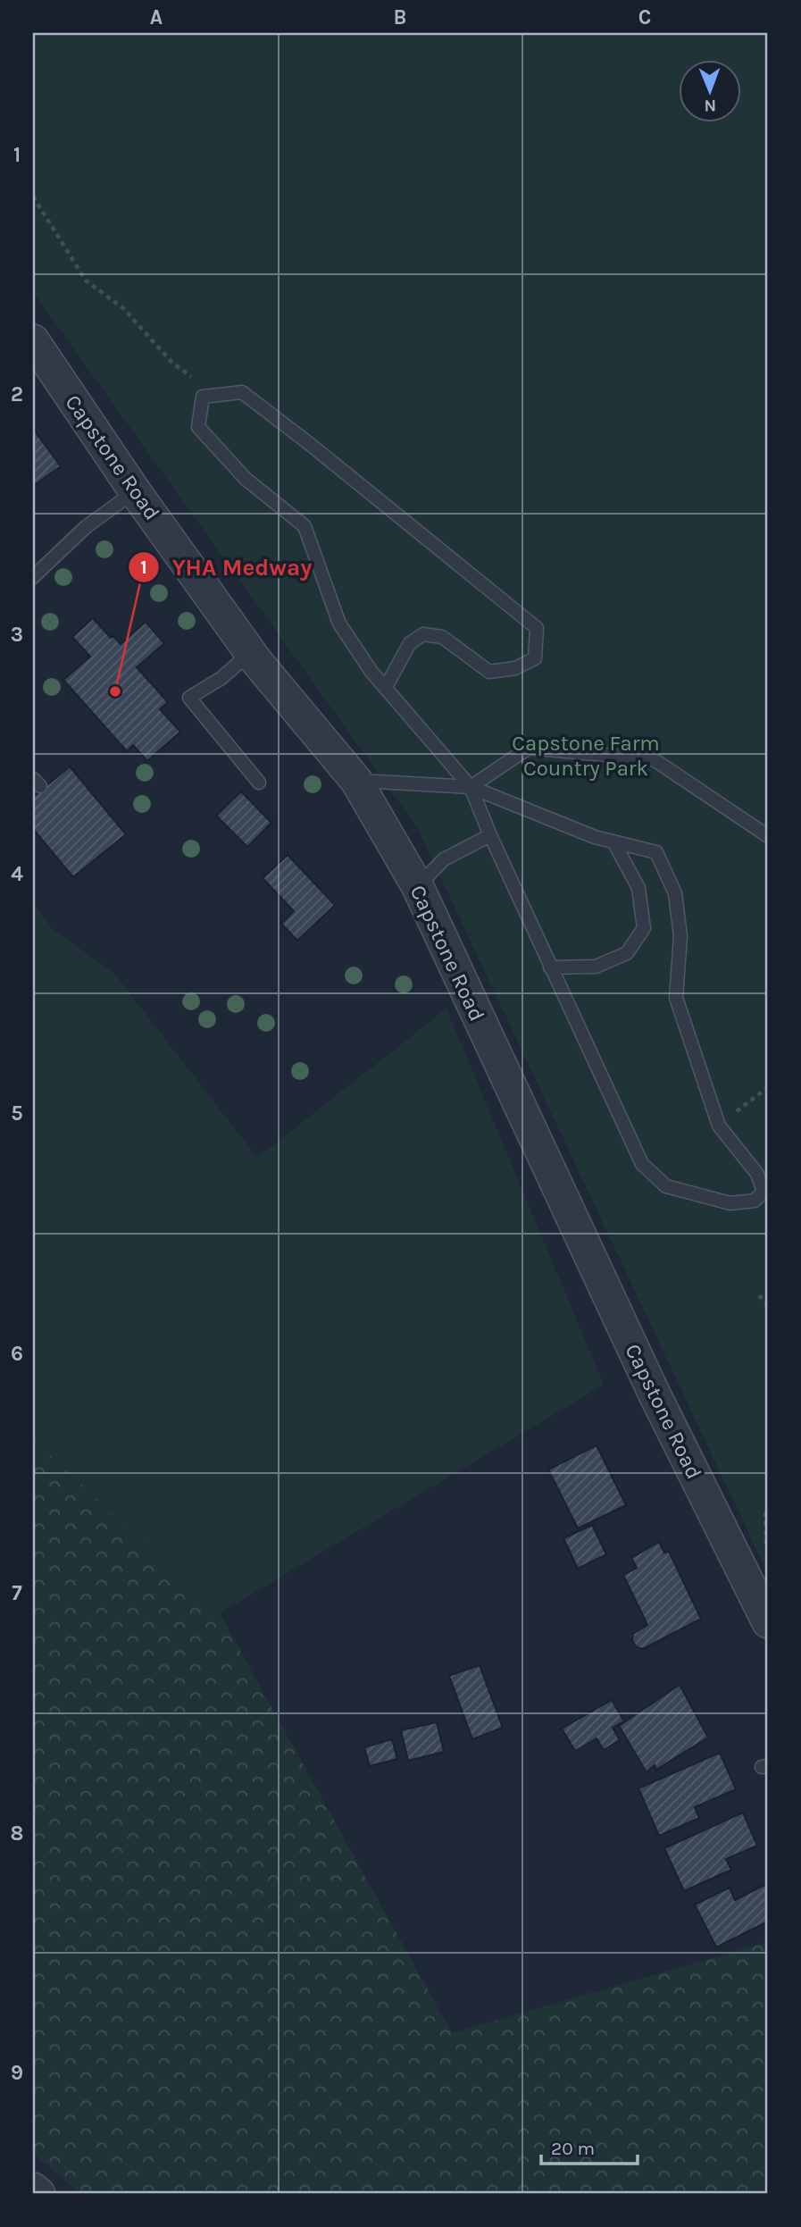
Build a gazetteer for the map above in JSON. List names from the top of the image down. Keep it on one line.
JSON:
{"streets":{"street":["Capstone Road"]},"parks":["Capstone Farm Country Park"],"places":["YHA Medway"],"scale_bar":"20 m","north":"bottom","grid":{"columns":["A","B","C"],"rows":["1","2","3","4","5","6","7","8","9"]}}
